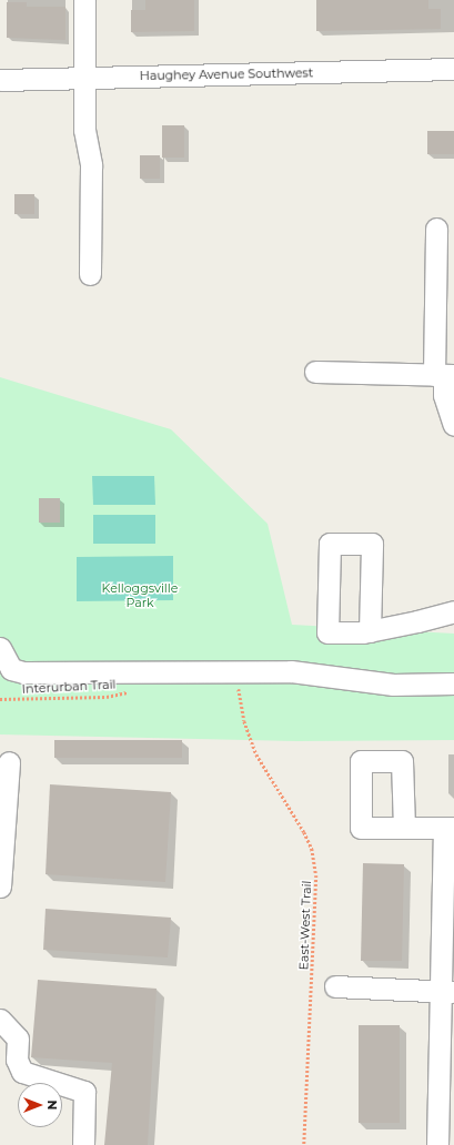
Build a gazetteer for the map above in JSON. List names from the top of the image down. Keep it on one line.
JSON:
{"streets":{"street":["Haughey Avenue Southwest"],"path":["Interurban Trail","East-West Trail"]},"parks":["Kelloggsville Park"],"north":"right"}
